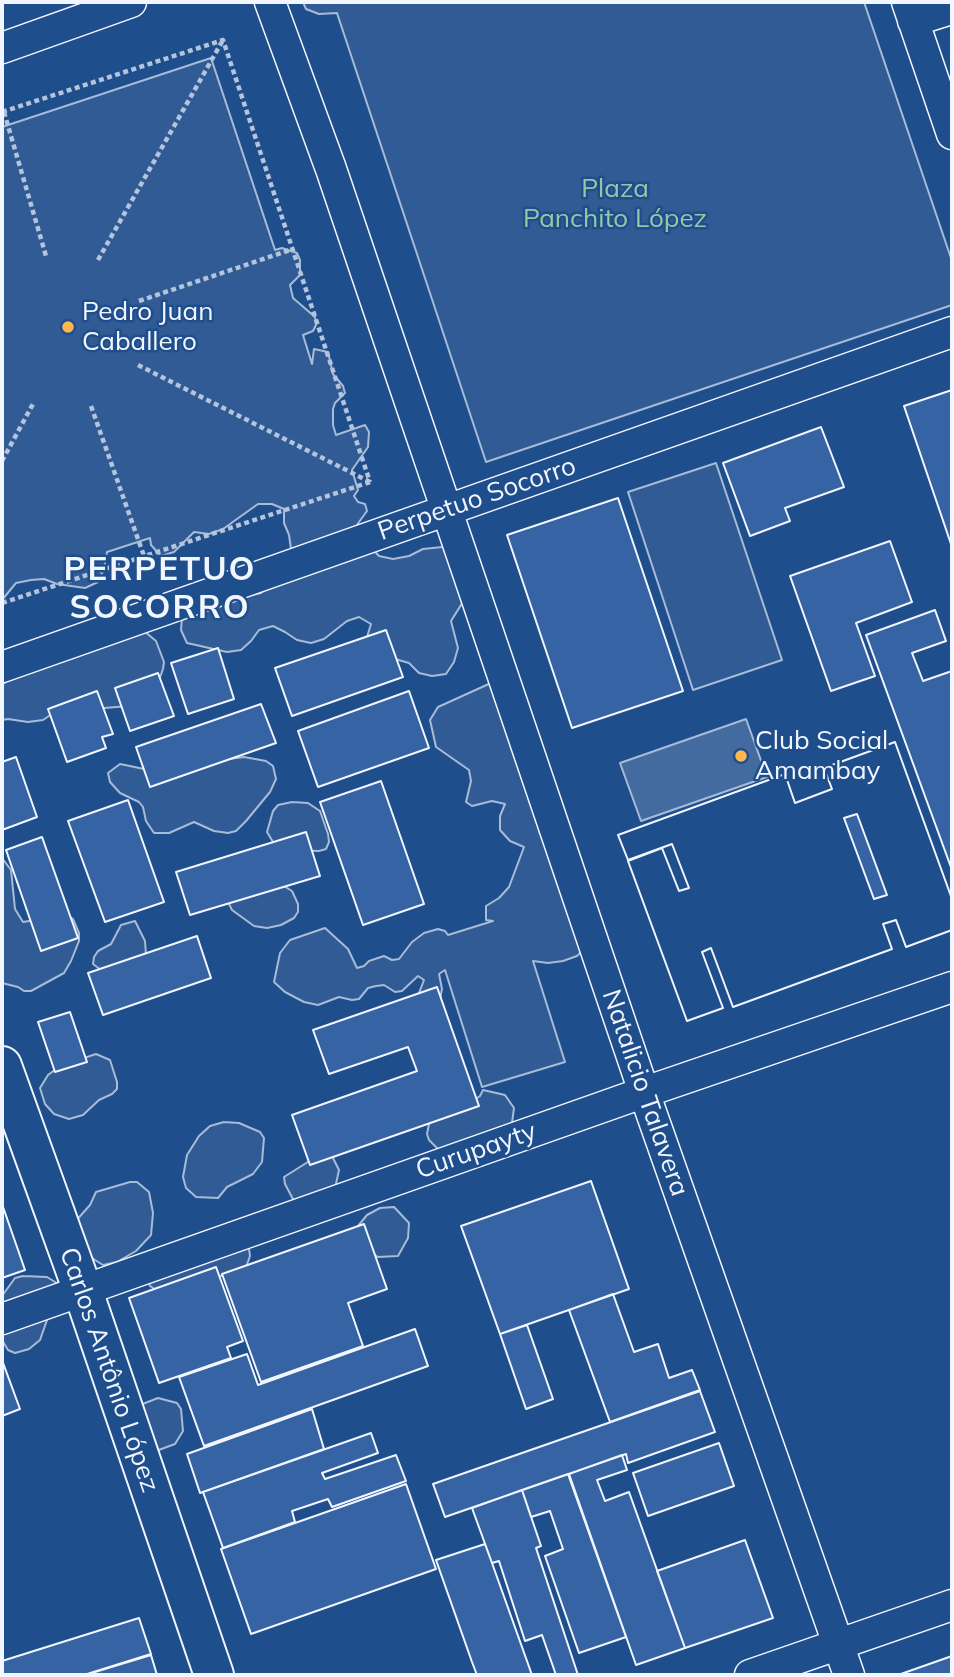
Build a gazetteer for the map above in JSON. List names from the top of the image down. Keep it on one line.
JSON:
{"streets":{"street":["Perpetuo Socorro","Natalicio Talavera","Curupayty","Carlos Antônio López"]},"crossings":[["Perpetuo Socorro","Natalicio Talavera"],["Natalicio Talavera","Curupayty"],["Curupayty","Carlos Antônio López"]],"districts":["PERPETUO SOCORRO"],"parks":["Plaza Panchito López"],"places":["Pedro Juan Caballero","Club Social Amambay"]}
